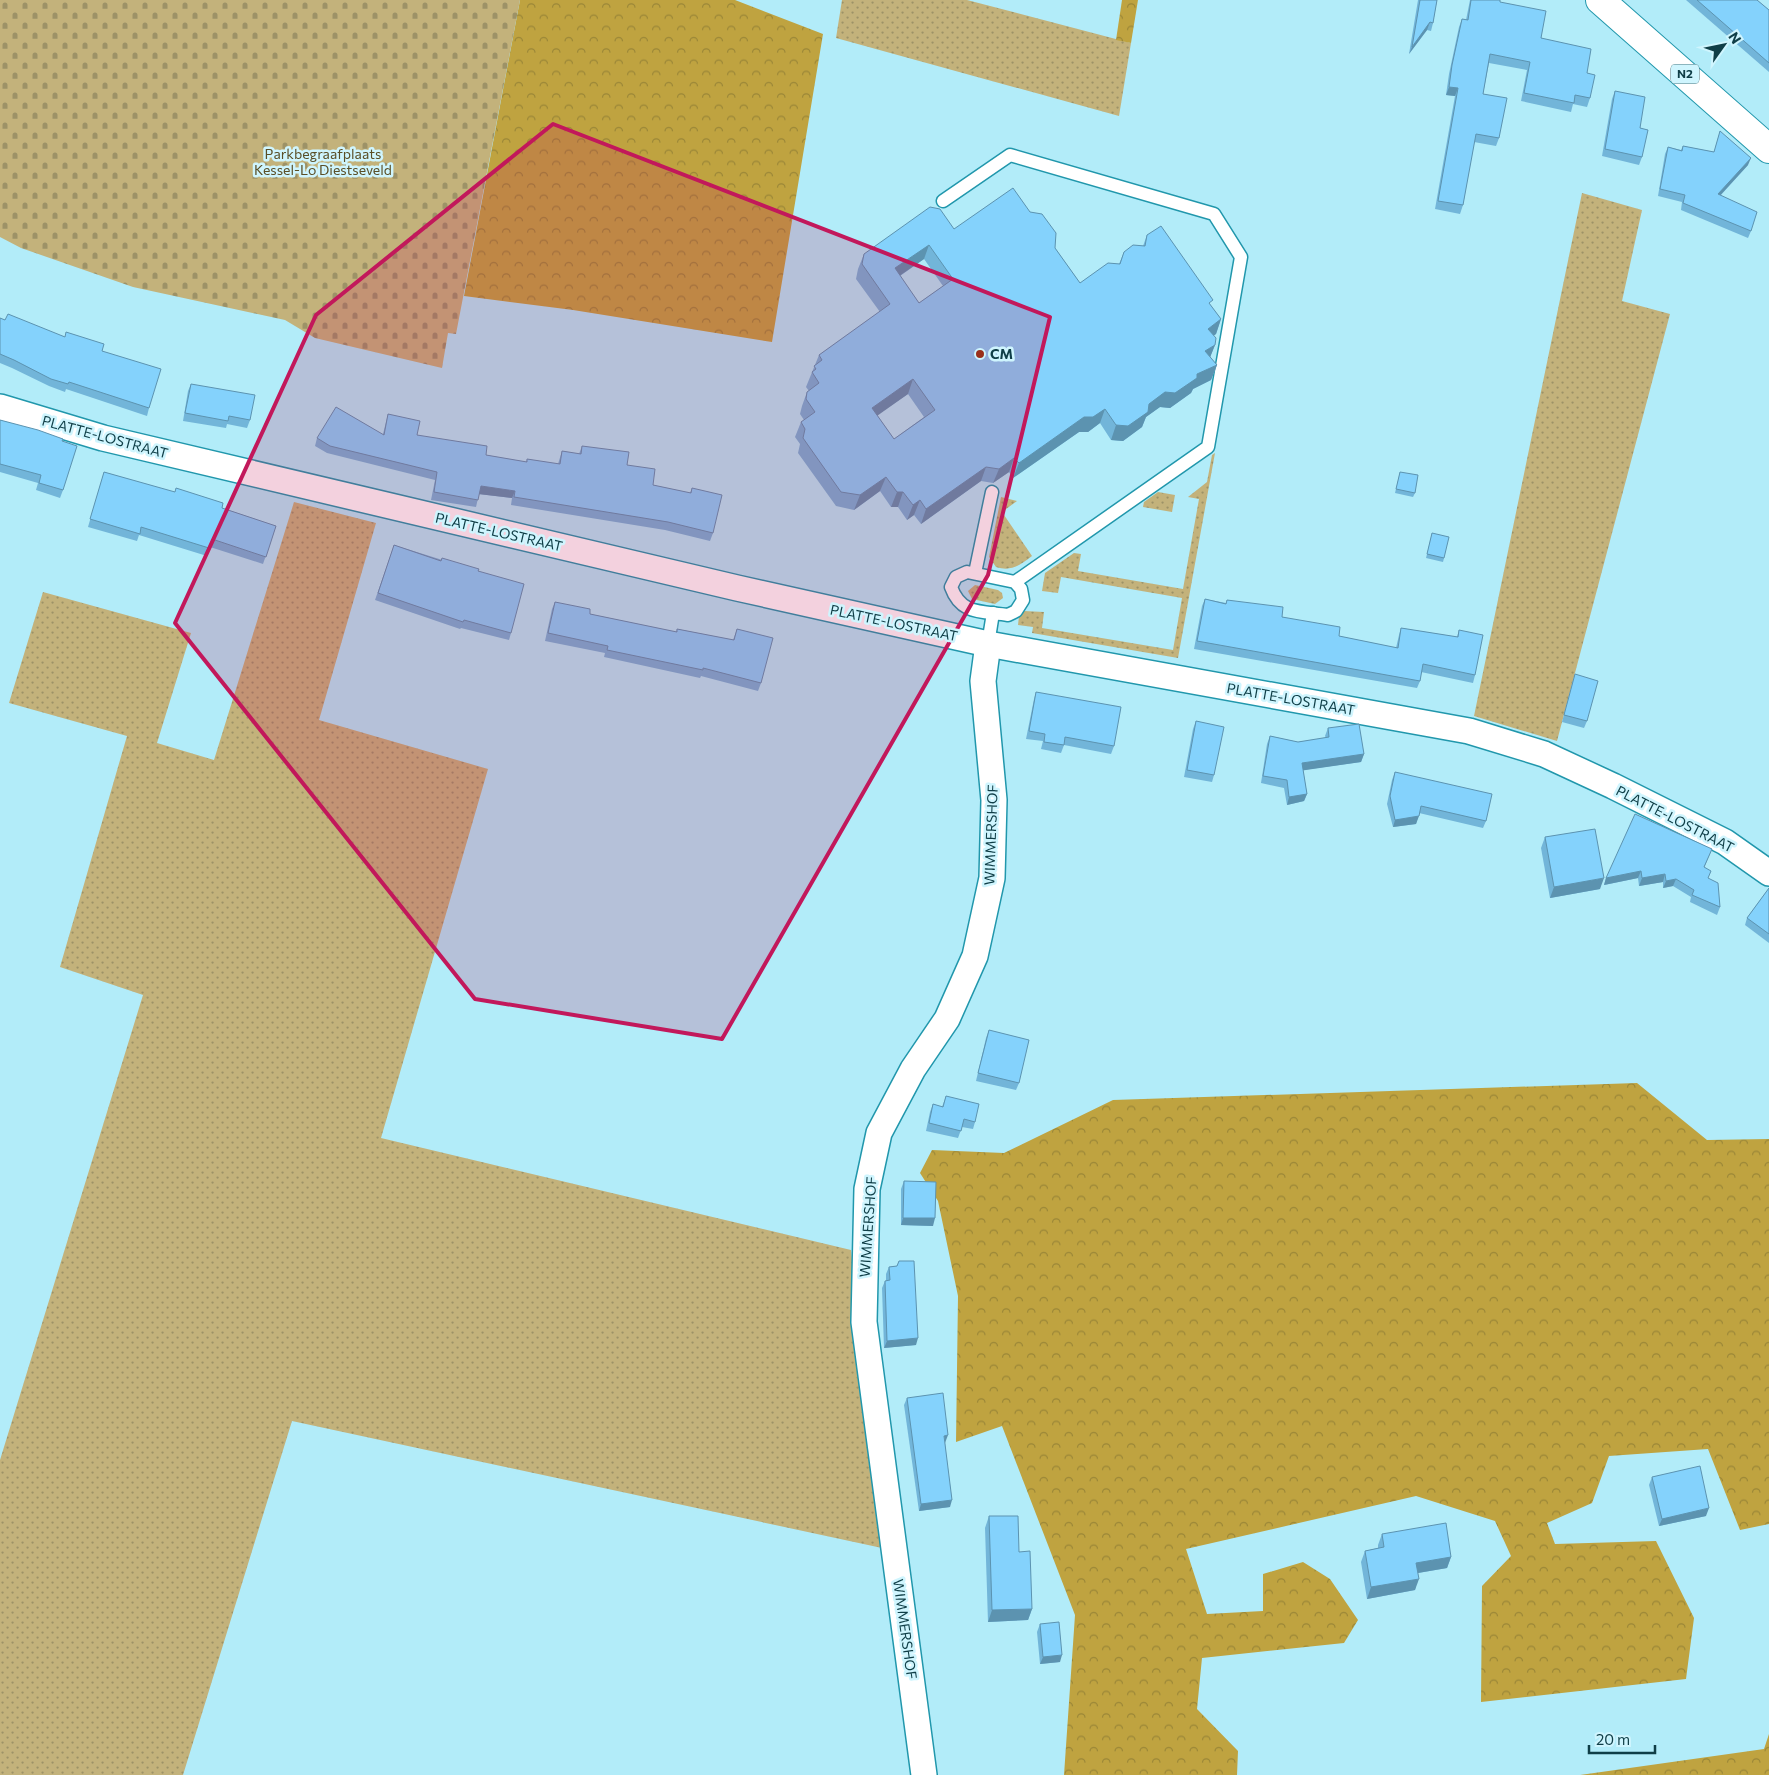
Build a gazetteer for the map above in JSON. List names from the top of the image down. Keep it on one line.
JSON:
{"streets":{"main road":["N2"],"street":["PLATTE-LOSTRAAT","WIMMERSHOF"]},"crossings":[["PLATTE-LOSTRAAT","WIMMERSHOF"]],"parks":["Parkbegraafplaats Kessel-Lo Diestseveld"],"places":["CM"],"scale_bar":"20 m","north":"top right"}
